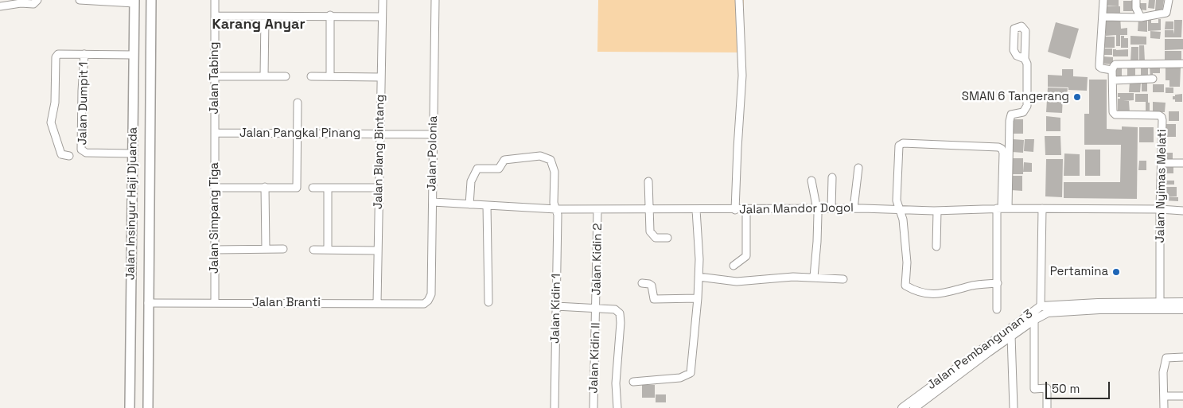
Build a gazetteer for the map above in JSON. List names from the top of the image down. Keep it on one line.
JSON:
{"streets":{"main road":["Jalan Insinyur Haji Djuanda"],"street":["Jalan Tabing","Jalan Dumpit 1","Jalan Pangkal Pinang","Jalan Blang Bintang","Jalan Polonia","Jalan Nyimas Melati","Jalan Mandor Dogol","Jalan Simpang Tiga","Jalan Kidin 2","Jalan Branti","Jalan Kidin 1","Jalan Pembangunan 3","Jalan Kidin II"]},"crossings":[["Jalan Tabing","Jalan Pangkal Pinang"],["Jalan Tabing","Jalan Simpang Tiga"],["Jalan Dumpit 1","Jalan Insinyur Haji Djuanda"],["Jalan Pangkal Pinang","Jalan Blang Bintang"],["Jalan Pangkal Pinang","Jalan Polonia"],["Jalan Pangkal Pinang","Jalan Simpang Tiga"],["Jalan Blang Bintang","Jalan Branti"],["Jalan Polonia","Jalan Mandor Dogol"],["Jalan Polonia","Jalan Branti"],["Jalan Nyimas Melati","Jalan Mandor Dogol"],["Jalan Insinyur Haji Djuanda","Jalan Branti"],["Jalan Mandor Dogol","Jalan Kidin 2"],["Jalan Mandor Dogol","Jalan Kidin 1"],["Jalan Simpang Tiga","Jalan Branti"],["Jalan Kidin 2","Jalan Kidin II"]],"districts":["Karang Anyar"],"places":["SMAN 6 Tangerang","Pertamina"],"scale_bar":"50 m"}
